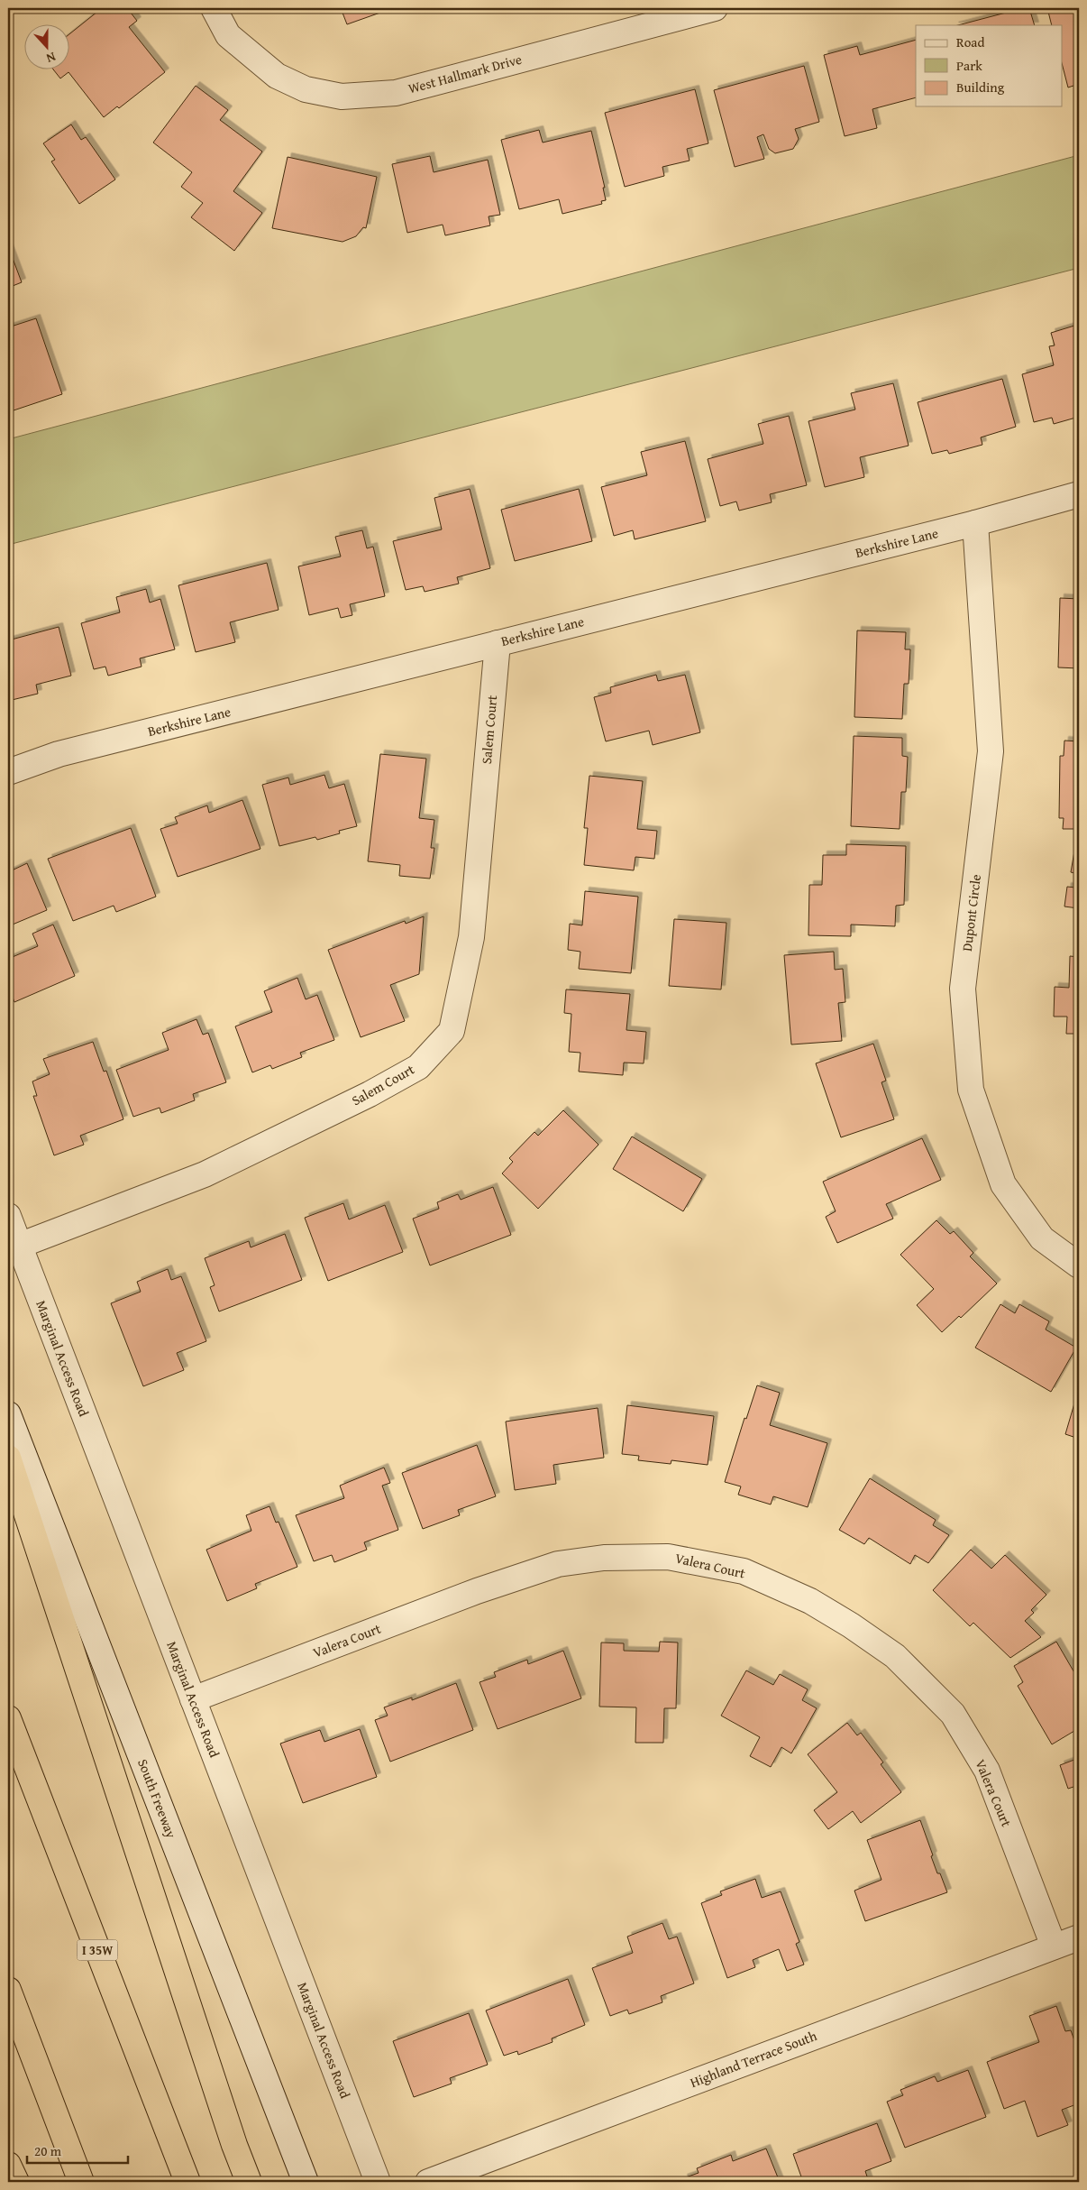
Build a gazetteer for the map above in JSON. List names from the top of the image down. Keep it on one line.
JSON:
{"streets":{"highway":["I 35W"],"street":["West Hallmark Drive","Berkshire Lane","Salem Court","Dupont Circle","Marginal Access Road","Valera Court","South Freeway","Highland Terrace South"]},"crossings":[["Berkshire Lane","Salem Court"],["Berkshire Lane","Dupont Circle"],["Salem Court","Marginal Access Road"],["Marginal Access Road","Valera Court"],["Valera Court","Highland Terrace South"]],"legend":["Road","Park","Building"],"scale_bar":"20 m","north":"bottom"}
